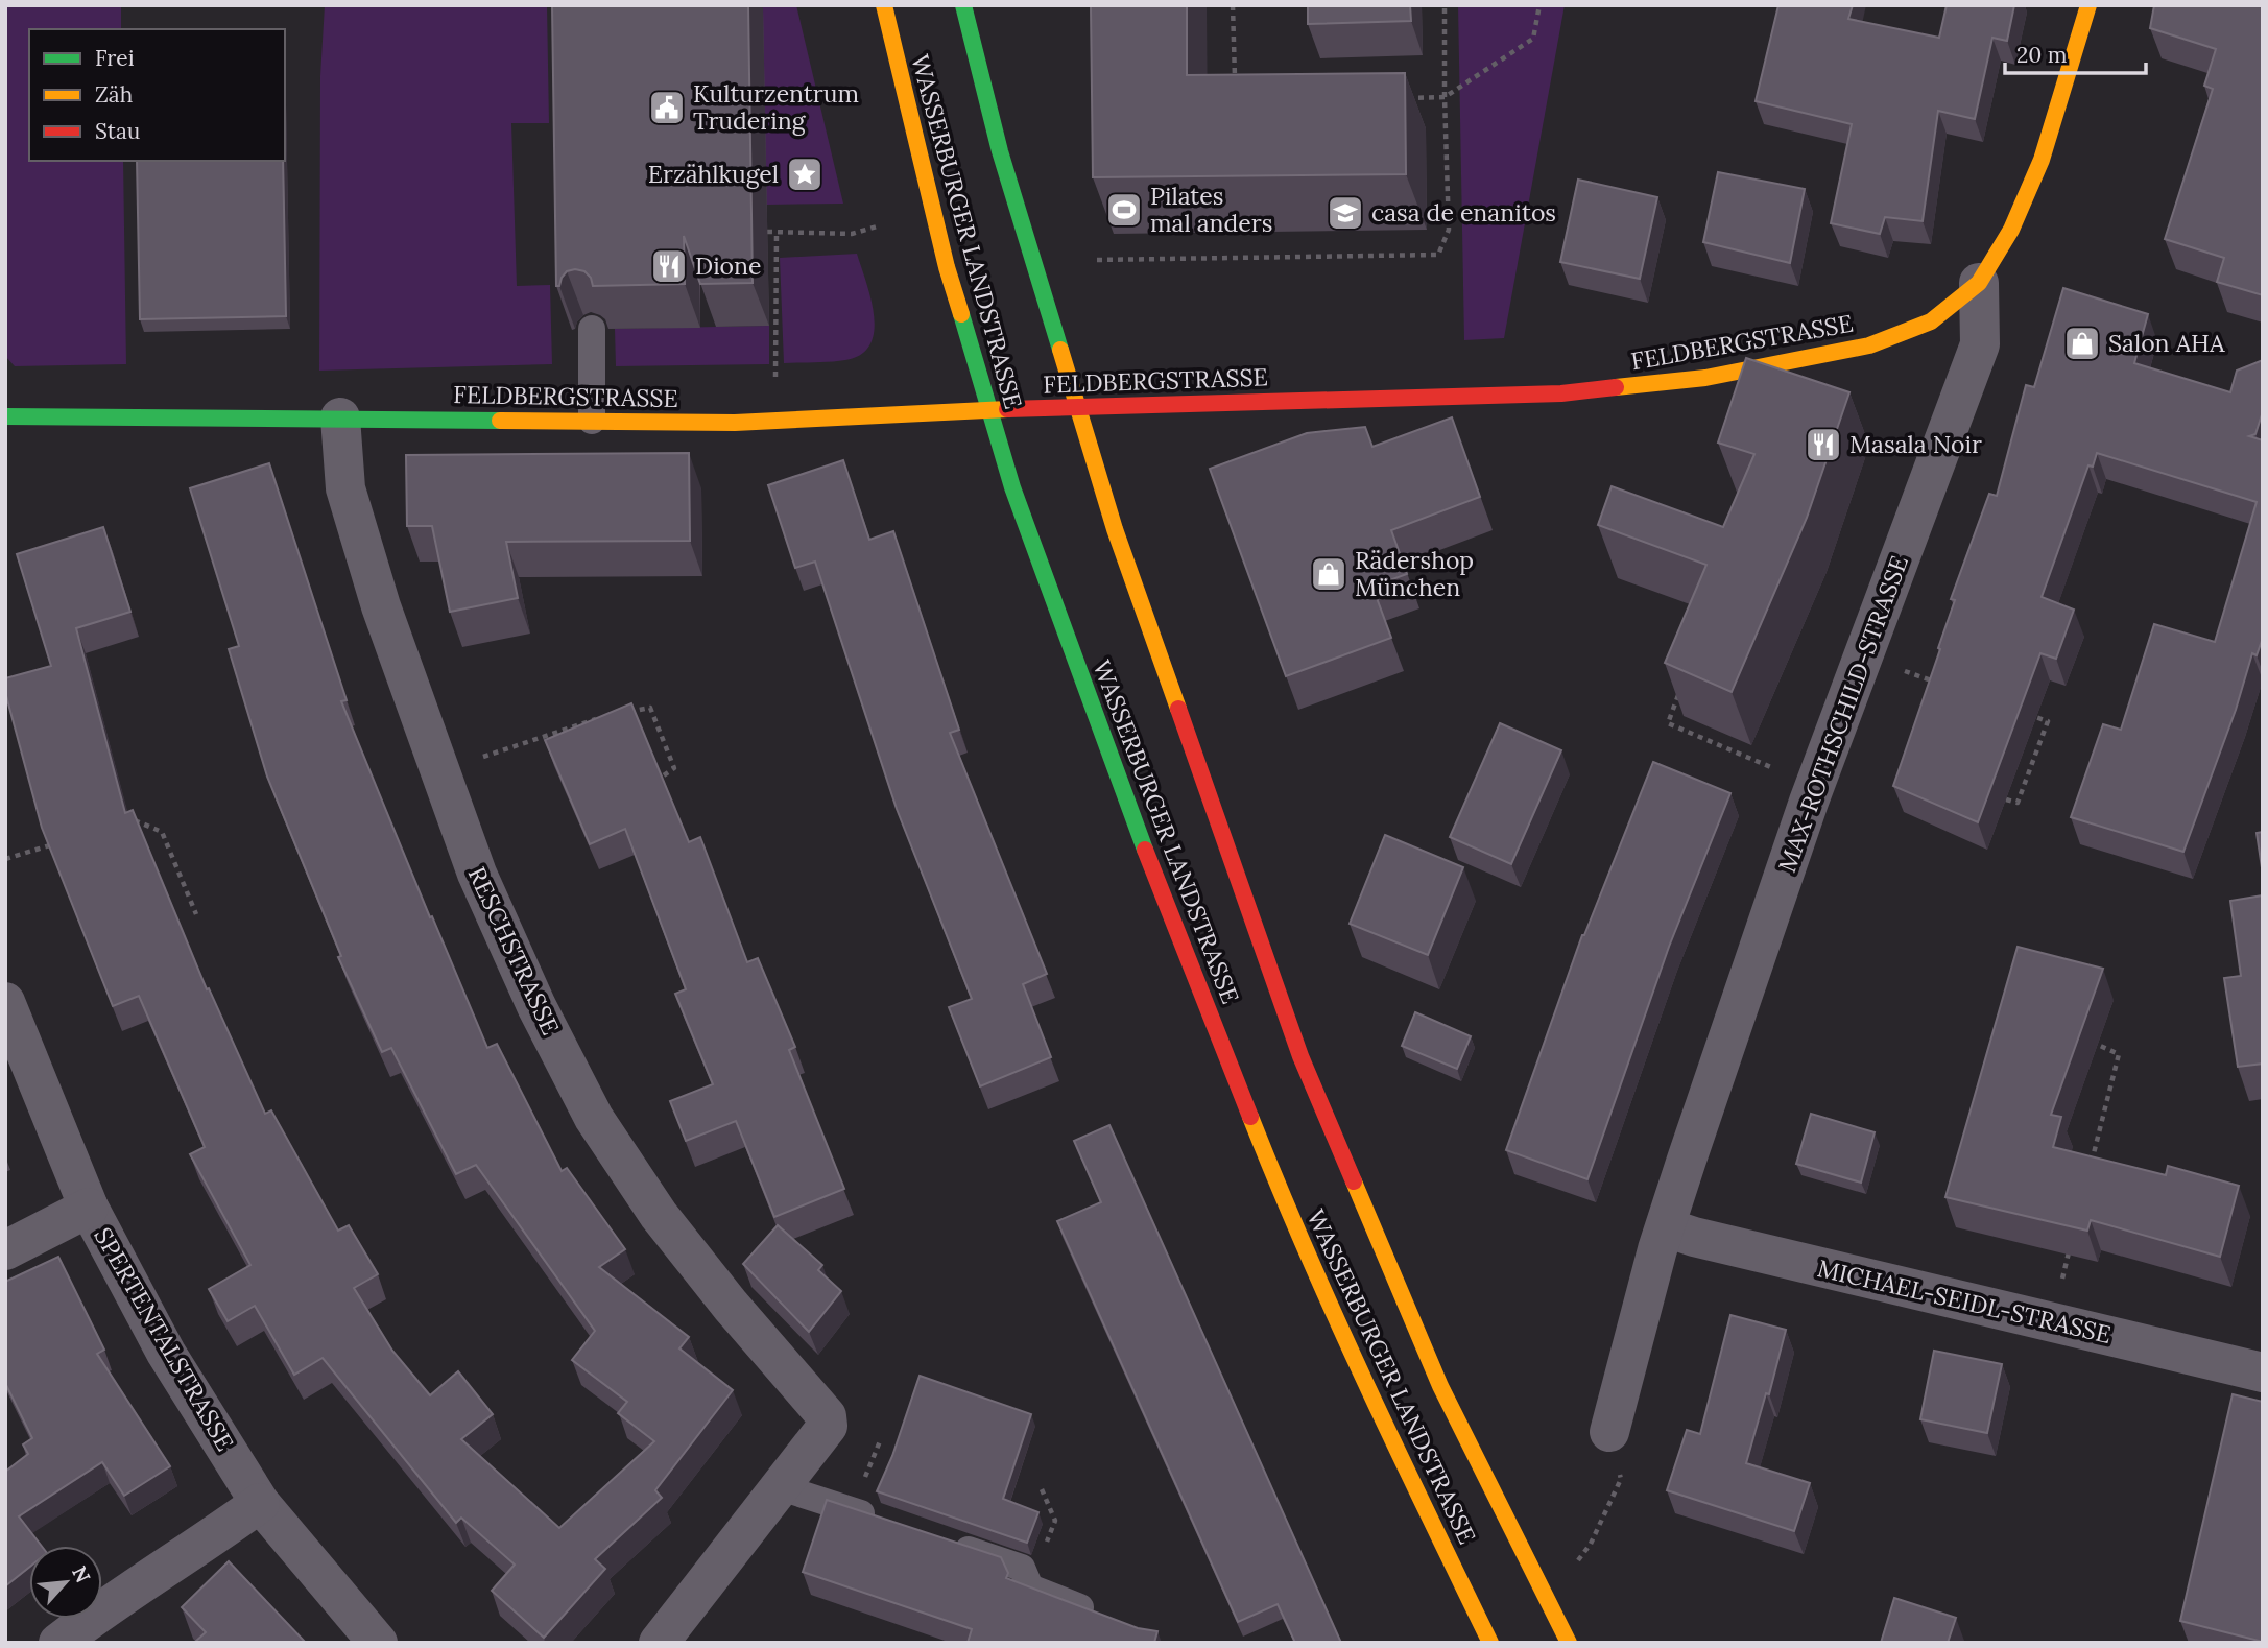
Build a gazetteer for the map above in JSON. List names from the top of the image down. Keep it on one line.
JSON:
{"streets":{"main road":["WASSERBURGER LANDSTRASSE","FELDBERGSTRASSE"],"street":["MAX-ROTHSCHILD-STRASSE","RESCHSTRASSE","MICHAEL-SEIDL-STRASSE","SPERTENTALSTRASSE"]},"crossings":[["WASSERBURGER LANDSTRASSE","FELDBERGSTRASSE"],["FELDBERGSTRASSE","MAX-ROTHSCHILD-STRASSE"],["FELDBERGSTRASSE","RESCHSTRASSE"],["MAX-ROTHSCHILD-STRASSE","MICHAEL-SEIDL-STRASSE"]],"places":{"public building":["Kulturzentrum Trudering"],"place":["Erzählkugel"],"sports":["Pilates mal anders"],"school or university":["casa de enanitos"],"restaurant":["Dione","Masala Noir"],"shop":["Salon AHA","Rädershop München"]},"legend":["Frei","Zäh","Stau"],"scale_bar":"20 m","north":"top right"}
